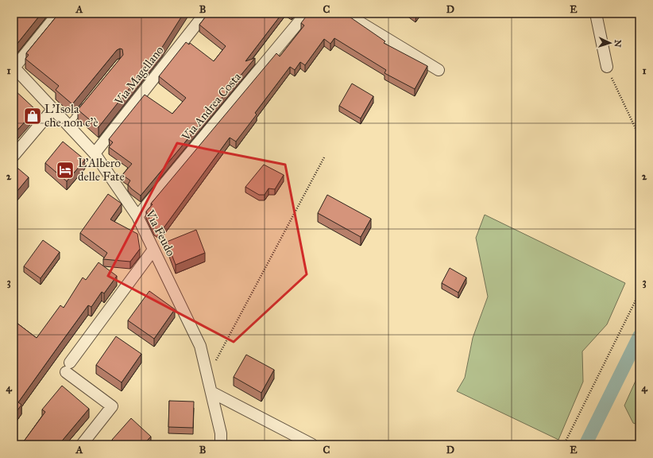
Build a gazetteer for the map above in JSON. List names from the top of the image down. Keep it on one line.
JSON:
{"streets":{"street":["Via Magellano","Via Andrea Costa","Via Feudo"]},"crossings":[["Via Magellano","Via Feudo"],["Via Andrea Costa","Via Feudo"]],"places":{"shop":["L'Isola che non c'è"],"hotel":["L'Albero delle Fate"]},"north":"right","grid":{"columns":["A","B","C","D","E"],"rows":["1","2","3","4"]}}
